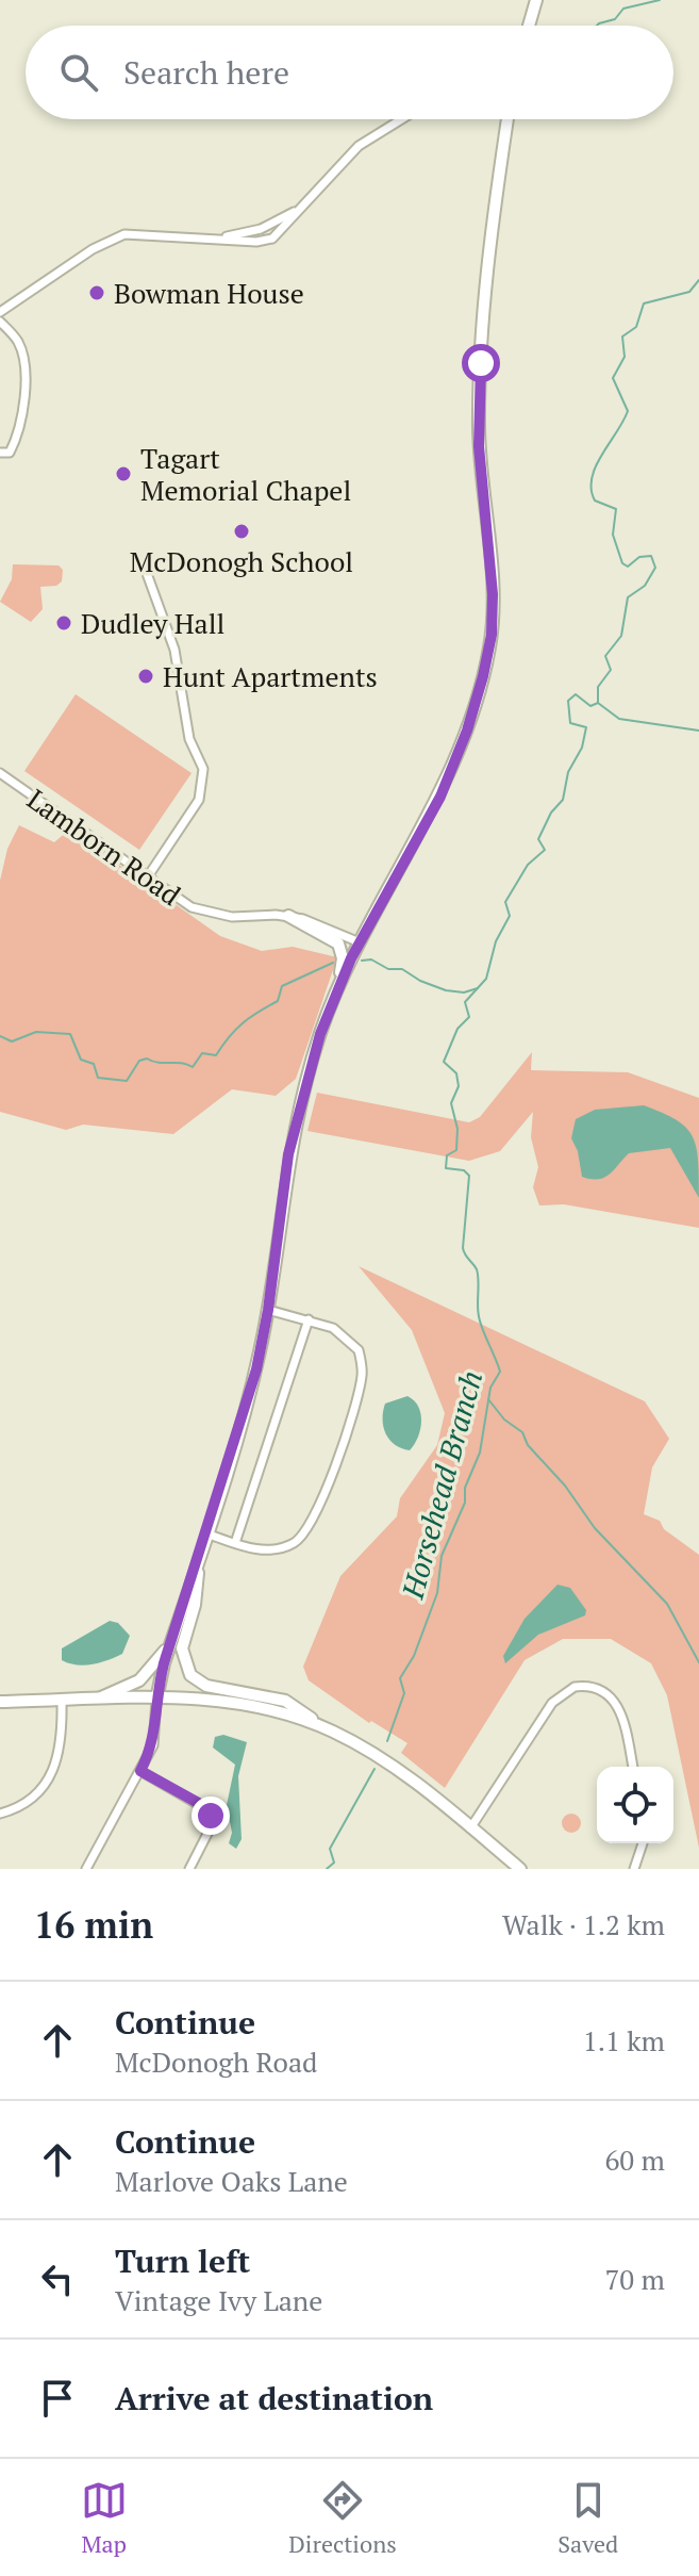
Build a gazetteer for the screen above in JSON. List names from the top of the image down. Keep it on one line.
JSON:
{"streets":{"street":["Lamborn Road"]},"water":["Horsehead Branch"],"places":["Bowman House","Tagart Memorial Chapel","McDonogh School","Dudley Hall","Hunt Apartments"],"page":{"search":"Search here","heading":["16 min","Walk · 1.2 km"],"list":[["Continue","McDonogh Road","1.1 km"],["Continue","Marlove Oaks Lane","60 m"],["Turn left","Vintage Ivy Lane","70 m"],"Arrive at destination"],"nav":["Map","Directions","Saved"]}}
